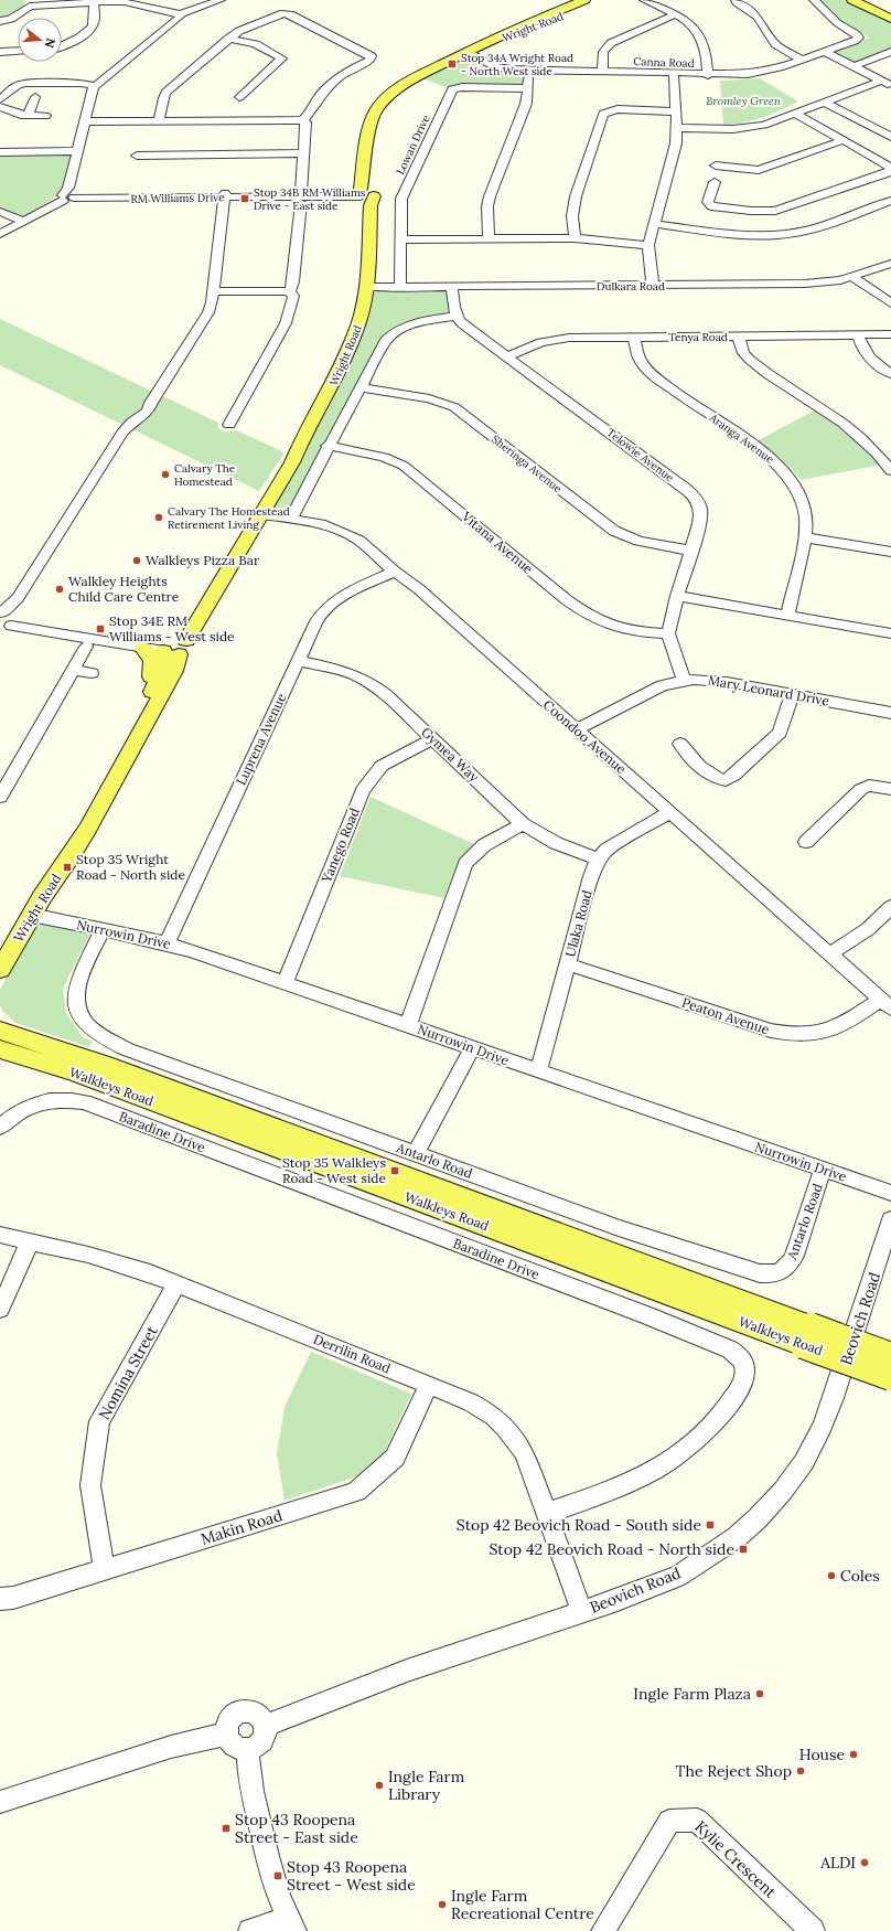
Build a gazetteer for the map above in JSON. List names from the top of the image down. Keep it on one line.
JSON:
{"streets":{"main road":["Wright Road","Walkleys Road"],"street":["Canna Road","Lowan Drive","RM Williams Drive","Dulkara Road","Tenya Road","Aranga Avenue","Telowie Avenue","Sheringa Avenue","Vitana Avenue","Mary Leonard Drive","Coondoo Avenue","Luprena Avenue","Gymea Way","Yanego Road","Ulaka Road","Nurrowin Drive","Peaton Avenue","Baradine Drive","Antarlo Road","Beovich Road","Derrilin Road","Nomina Street","Makin Road","Kylie Crescent"]},"crossings":[["Wright Road","Canna Road"],["Wright Road","RM Williams Drive"],["Wright Road","Dulkara Road"],["Wright Road","Coondoo Avenue"],["Wright Road","Nurrowin Drive"],["Lowan Drive","Dulkara Road"],["Tenya Road","Aranga Avenue"],["Tenya Road","Telowie Avenue"],["Telowie Avenue","Sheringa Avenue"],["Telowie Avenue","Vitana Avenue"],["Mary Leonard Drive","Coondoo Avenue"],["Coondoo Avenue","Luprena Avenue"],["Coondoo Avenue","Ulaka Road"],["Coondoo Avenue","Peaton Avenue"],["Luprena Avenue","Gymea Way"],["Luprena Avenue","Nurrowin Drive"],["Gymea Way","Yanego Road"],["Gymea Way","Ulaka Road"],["Yanego Road","Nurrowin Drive"],["Ulaka Road","Nurrowin Drive"],["Ulaka Road","Peaton Avenue"],["Nurrowin Drive","Antarlo Road"],["Baradine Drive","Derrilin Road"],["Beovich Road","Derrilin Road"],["Derrilin Road","Nomina Street"],["Derrilin Road","Makin Road"],["Nomina Street","Makin Road"]],"parks":["Bromley Green"],"places":{"transit":["Stop 34A Wright Road - North West side","Stop 34B RM Williams Drive - East side","Stop 34E RM Williams - West side","Stop 35 Wright Road - North side","Stop 35 Walkleys Road - West side","Stop 42 Beovich Road - South side","Stop 42 Beovich Road - North side","Stop 43 Roopena Street - East side","Stop 43 Roopena Street - West side"],"other":["Calvary The Homestead","Calvary The Homestead Retirement Living","Walkleys Pizza Bar","Walkley Heights Child Care Centre","Coles","Ingle Farm Plaza","House","The Reject Shop","Ingle Farm Library","ALDI","Ingle Farm Recreational Centre"]},"north":"right"}
